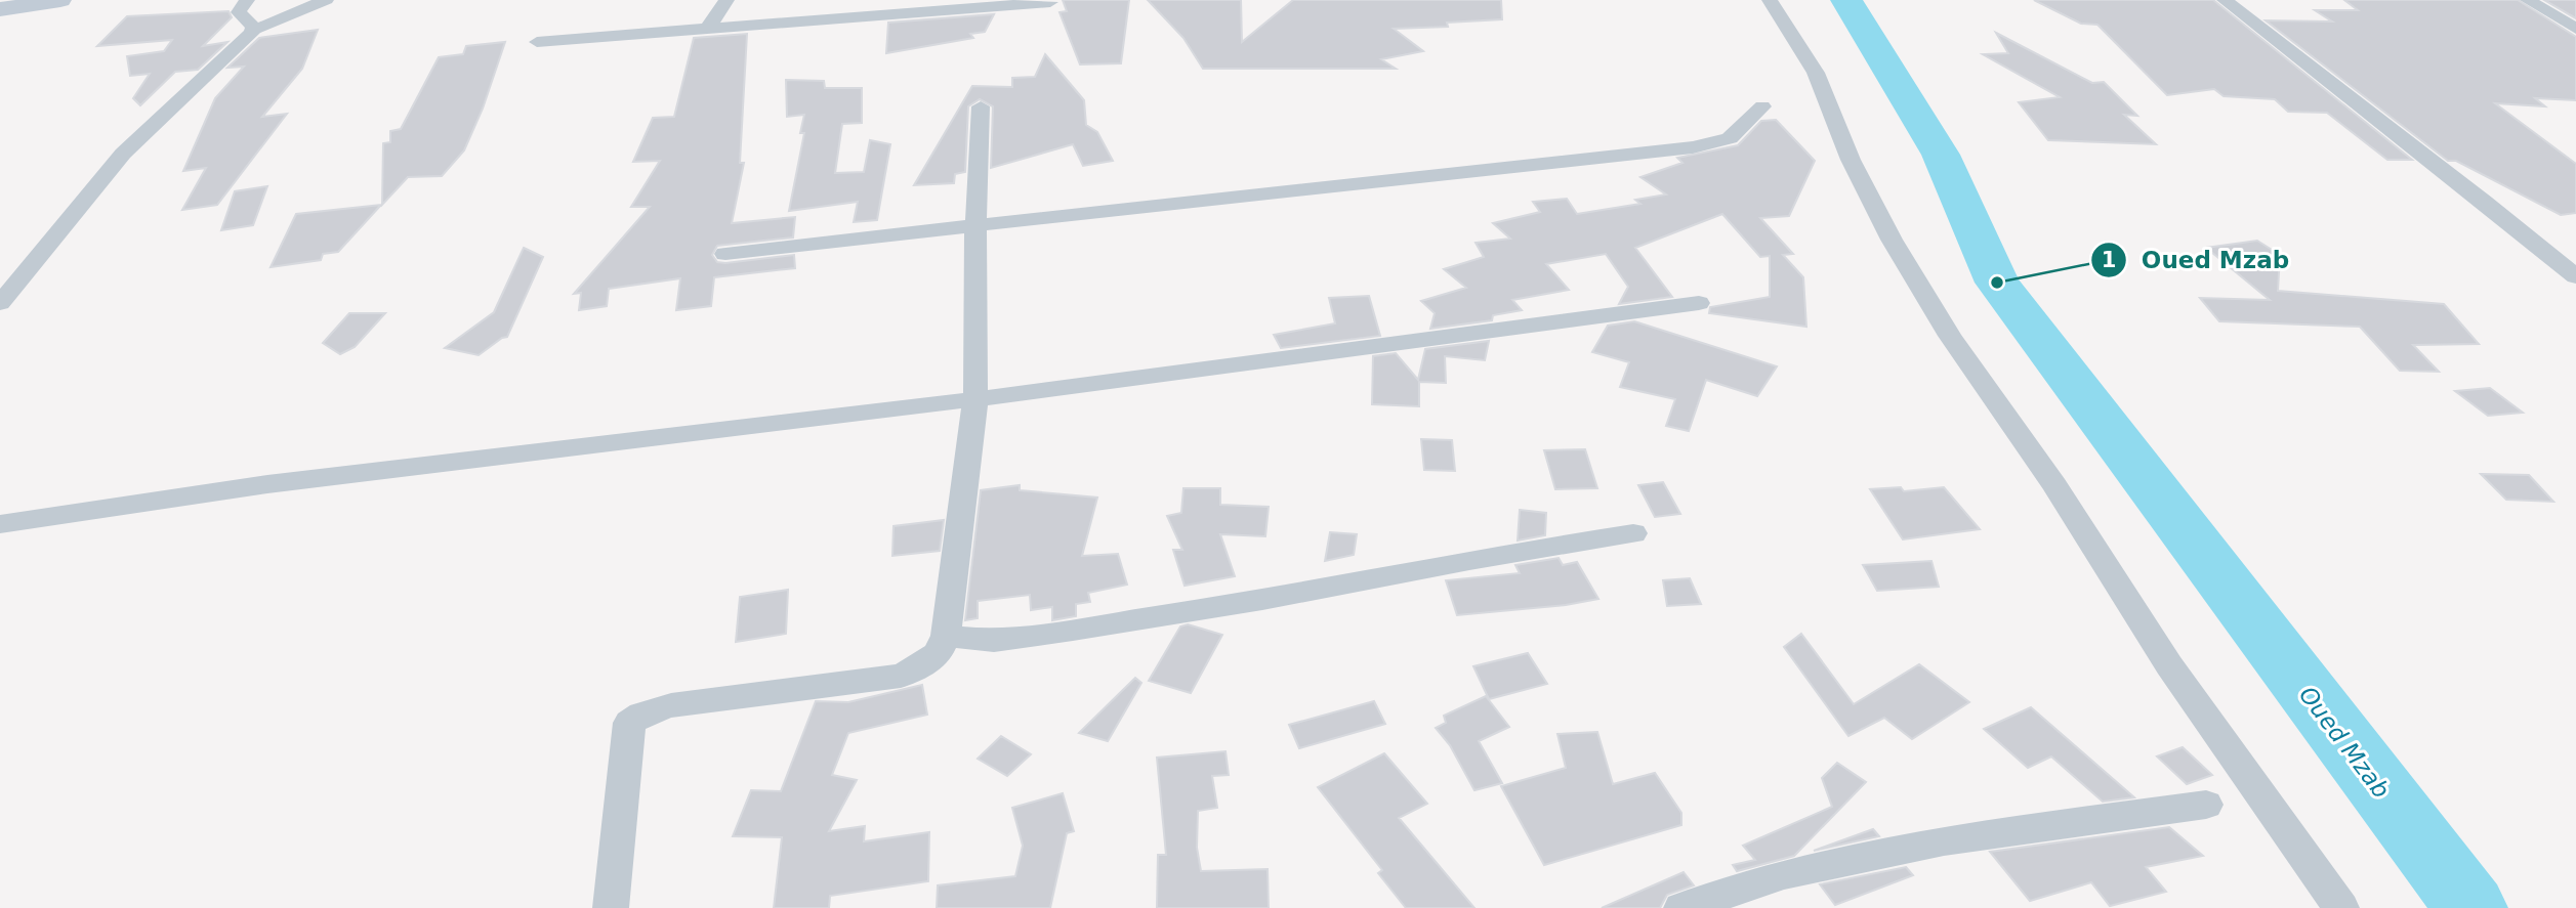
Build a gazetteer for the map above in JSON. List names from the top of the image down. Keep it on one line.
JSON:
{"water":["Oued Mzab"],"places":["Oued Mzab"]}
